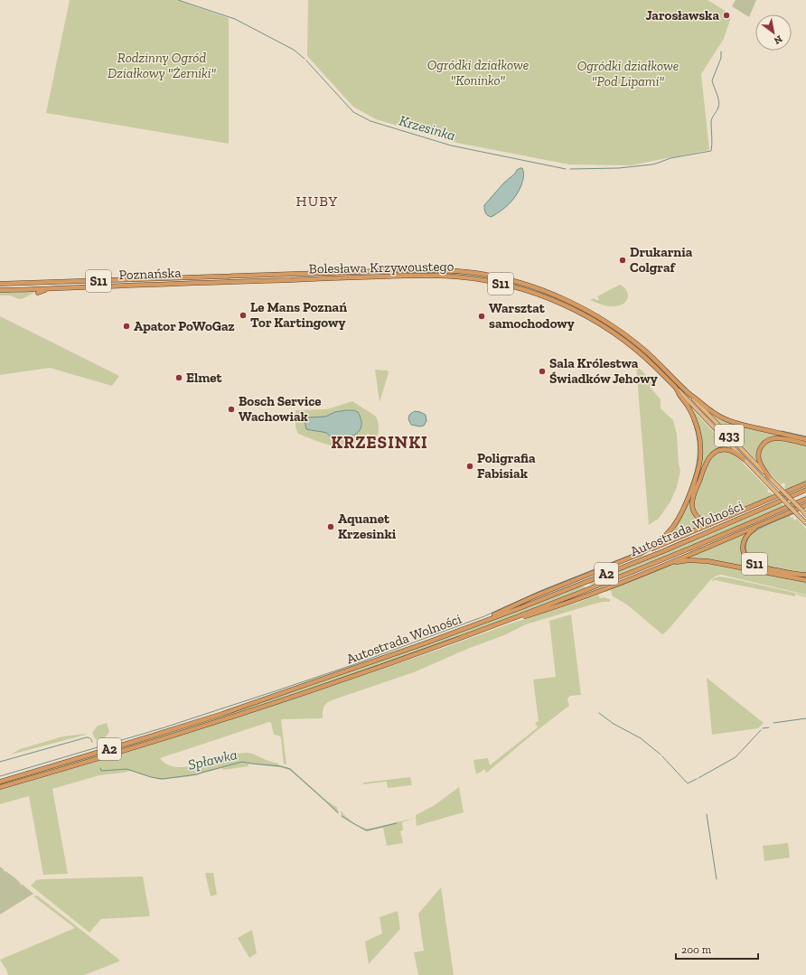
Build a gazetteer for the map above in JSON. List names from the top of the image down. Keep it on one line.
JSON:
{"streets":{"highway":["Bolesława Krzywoustego","Poznańska","S11","433","Autostrada Wolności","A2"]},"crossings":[["Bolesława Krzywoustego","Poznańska"],["Bolesława Krzywoustego","S11"]],"districts":["HUBY","KRZESINKI"],"water":["Krzesinka","Spławka"],"parks":["Rodzinny Ogród Działkowy \"Żerniki\"","Ogródki działkowe \"Koninko\"","Ogródki działkowe \"Pod Lipami\""],"places":["Jarosławska","Drukarnia Colgraf","Le Mans Poznań Tor Kartingowy","Warsztat samochodowy","Apator PoWoGaz","Sala Królestwa Świadków Jehowy","Elmet","Bosch Service Wachowiak","Poligrafia Fabisiak","Aquanet Krzesinki"],"scale_bar":"200 m","north":"bottom right"}
